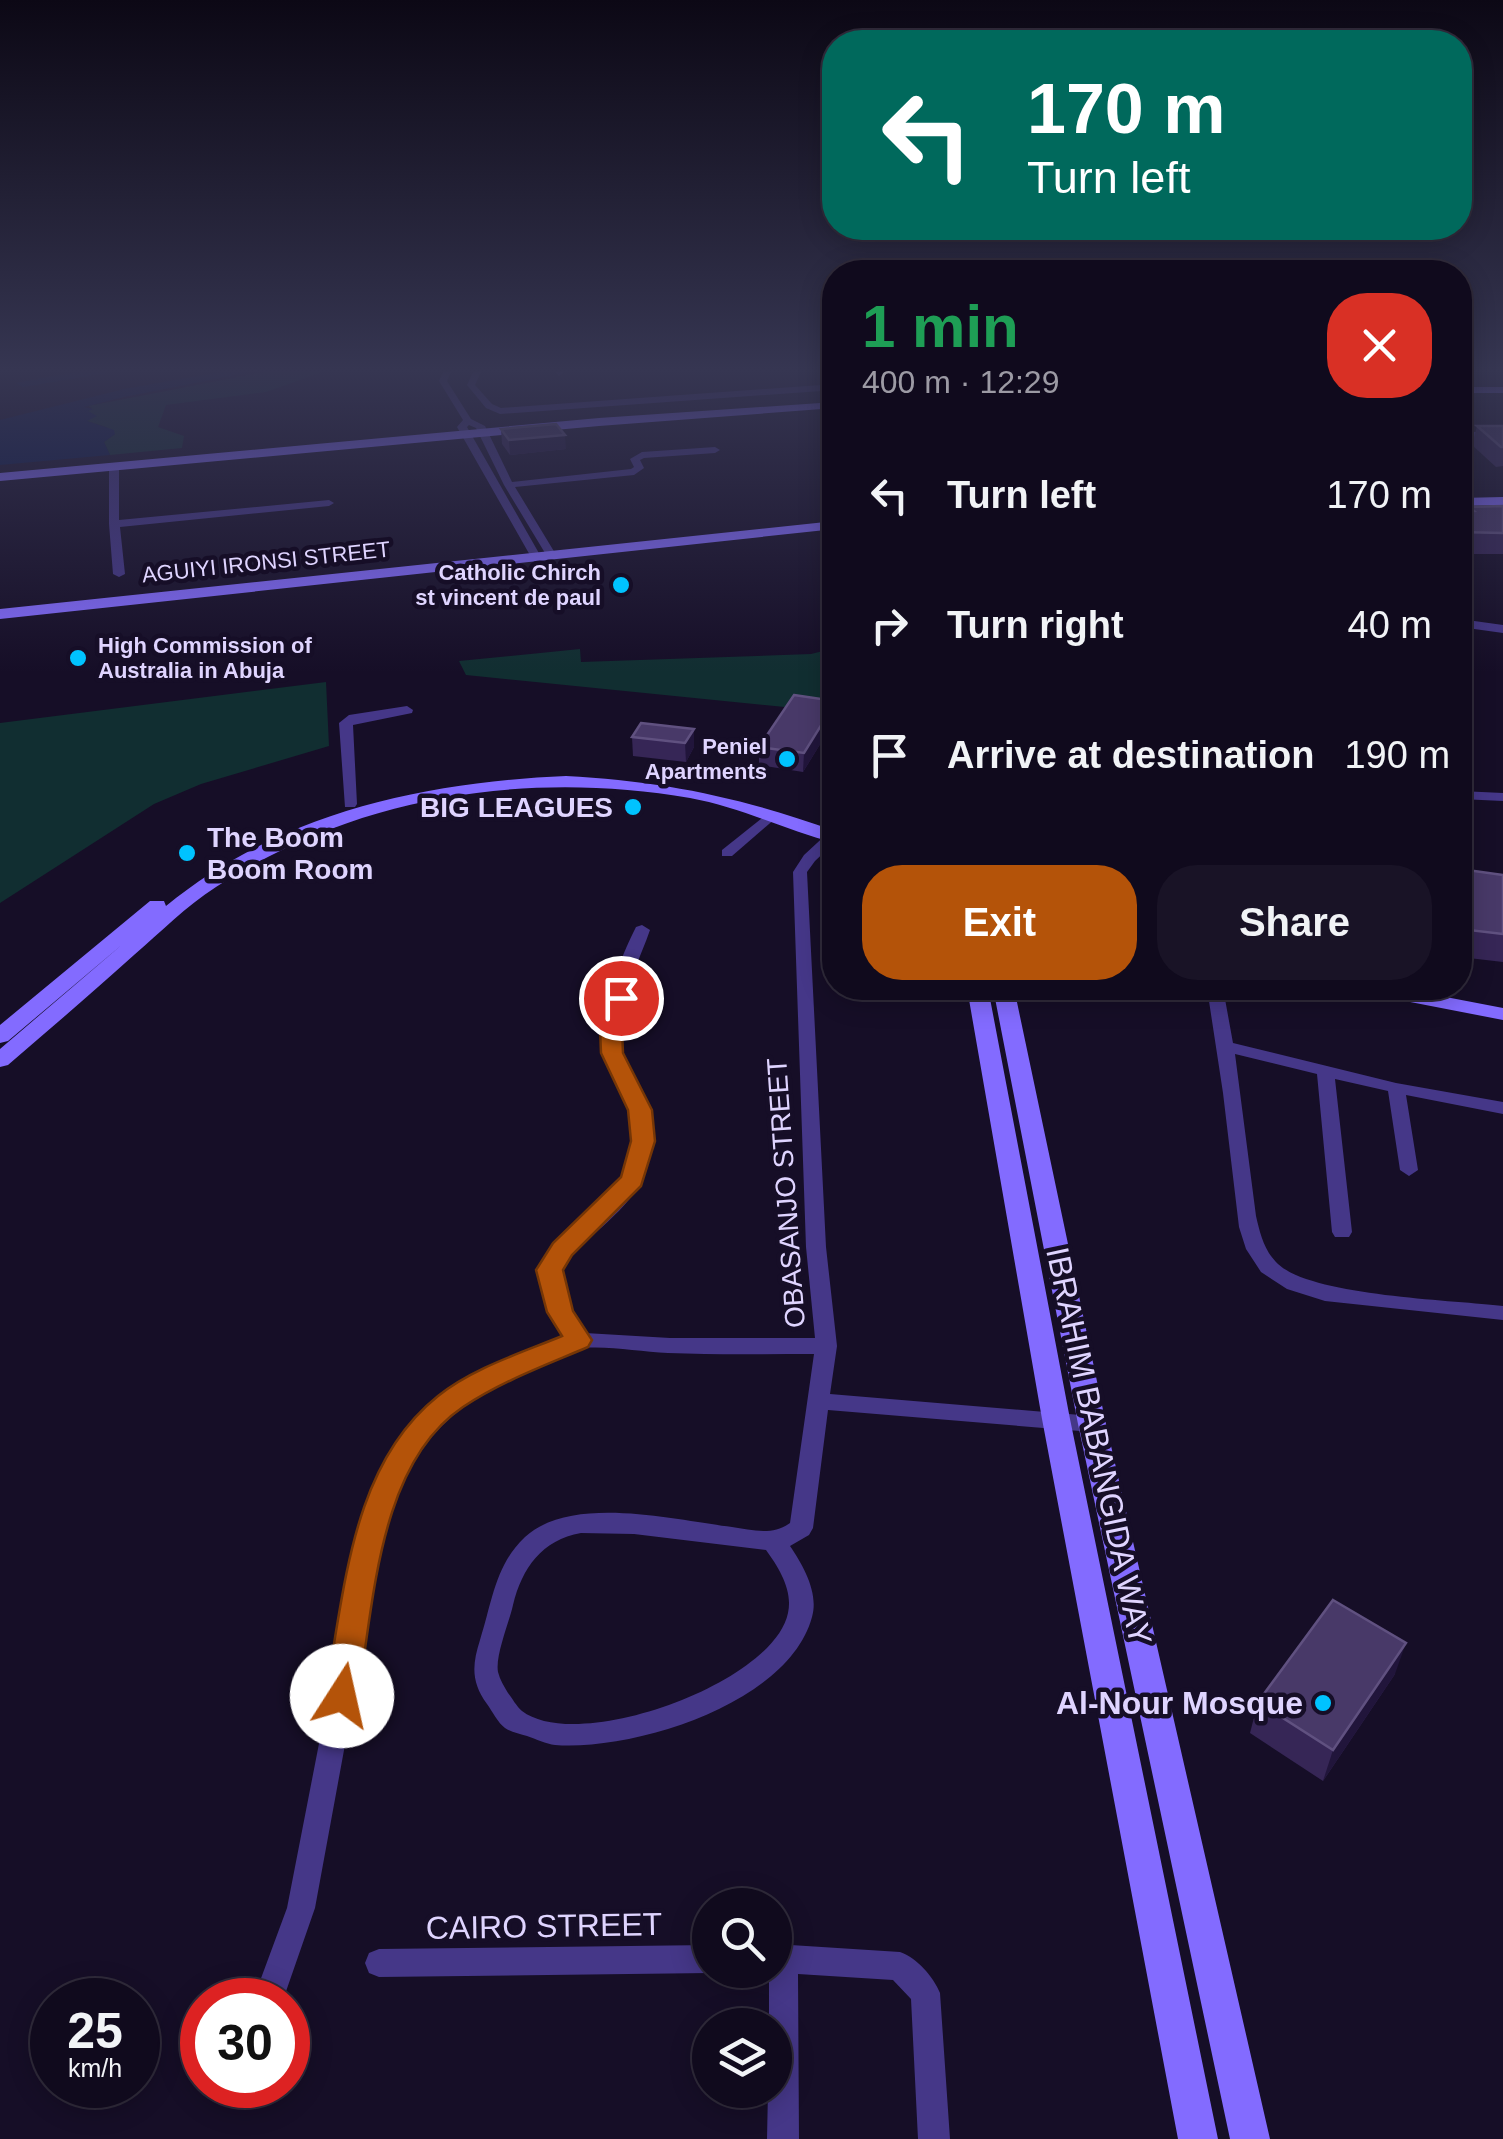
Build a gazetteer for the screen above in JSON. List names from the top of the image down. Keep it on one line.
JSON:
{"streets":{"main road":["AGUIYI IRONSI STREET","IBRAHIM BABANGIDA WAY"],"street":["OBASANJO STREET","CAIRO STREET"]},"places":["Catholic Chirch st vincent de paul","High Commission of Australia in Abuja","Peniel Apartments","BIG LEAGUES","The Boom Boom Room","Al-Nour Mosque"],"page":{"turn":["170 m","Turn left"],"heading":["1 min","400 m · 12:29"],"list":[{"name":"Turn left","value":"170 m"},{"name":"Turn right","value":"40 m"},{"name":"Arrive at destination","value":"190 m"}],"buttons":["Exit","Share"],"speed":"25 km/h","limit":"30"}}
